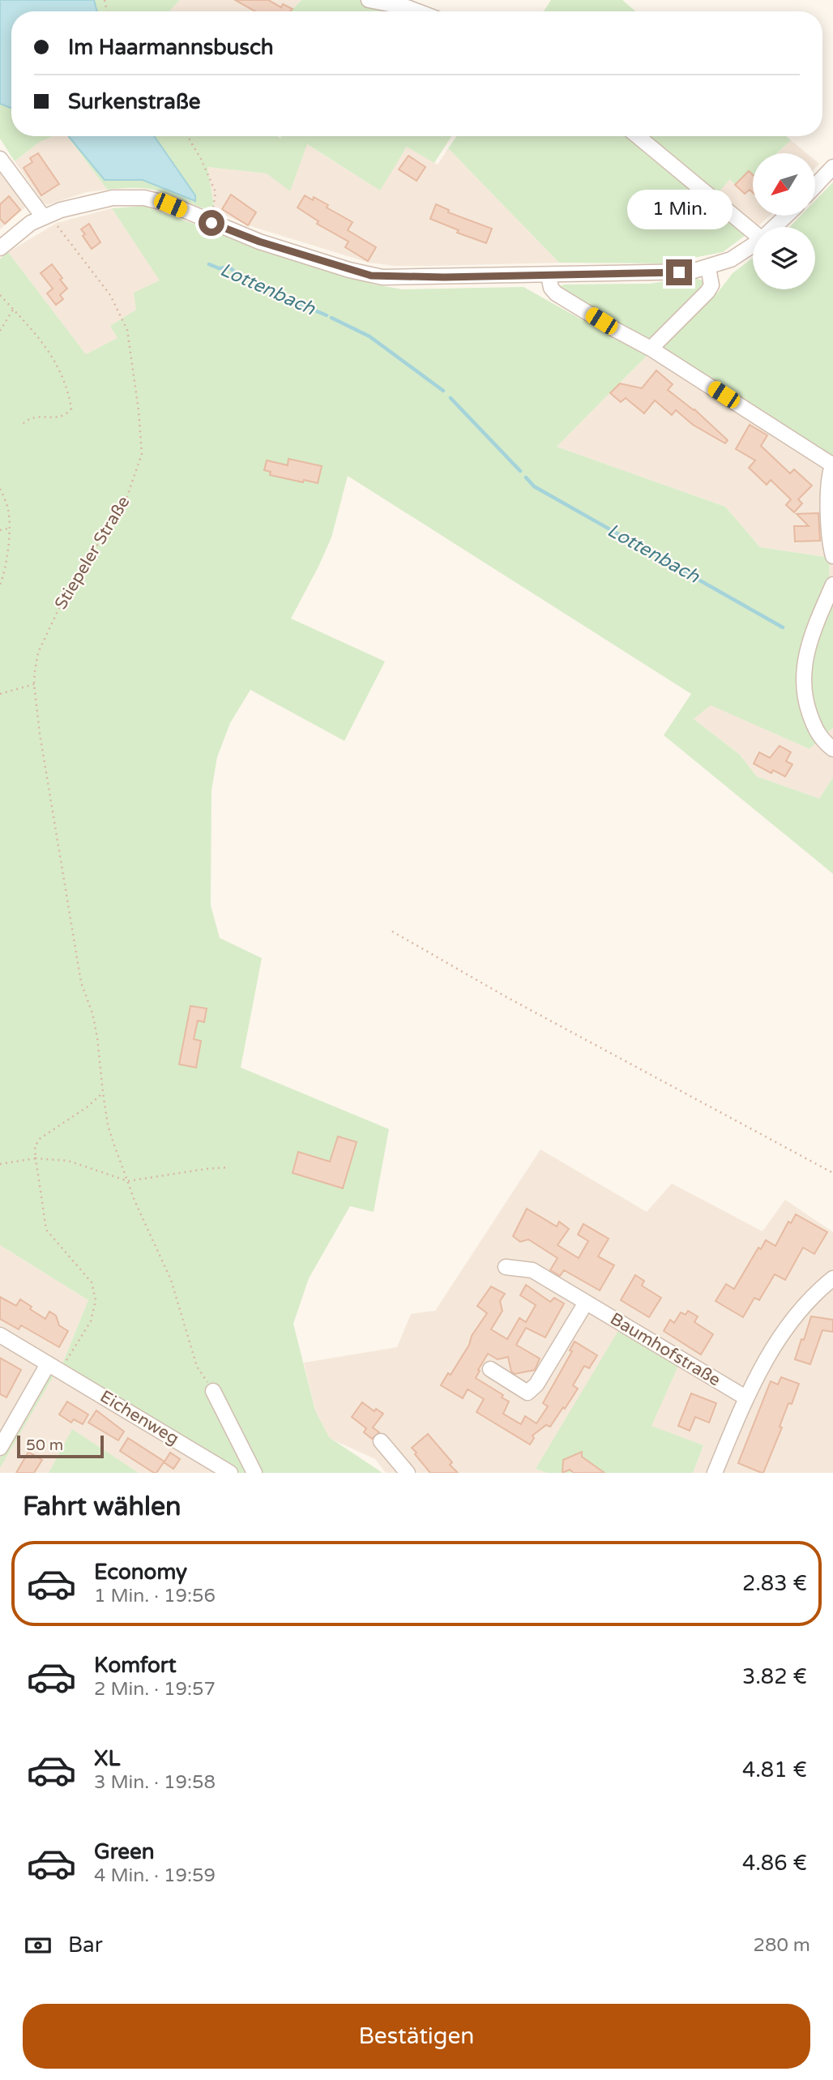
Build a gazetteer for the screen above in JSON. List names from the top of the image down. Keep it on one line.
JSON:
{"streets":{"street":["Baumhofstraße","Eichenweg"],"path":["Stiepeler Straße"]},"water":["Lottenbach"],"scale_bar":"50 m","north":"bottom left","page":{"banner":["Im Haarmannsbusch","Surkenstraße"],"bubble":"1 Min.","scale":"50 m","heading":"Fahrt wählen","list":[{"name":"Economy","note":"1 Min. · 19:56","value":"2.83 €"},{"name":"Komfort","note":"2 Min. · 19:57","value":"3.82 €"},{"name":"XL","note":"3 Min. · 19:58","value":"4.81 €"},{"name":"Green","note":"4 Min. · 19:59","value":"4.86 €"}],"pay":["Bar","280 m"],"buttons":"Bestätigen"}}
